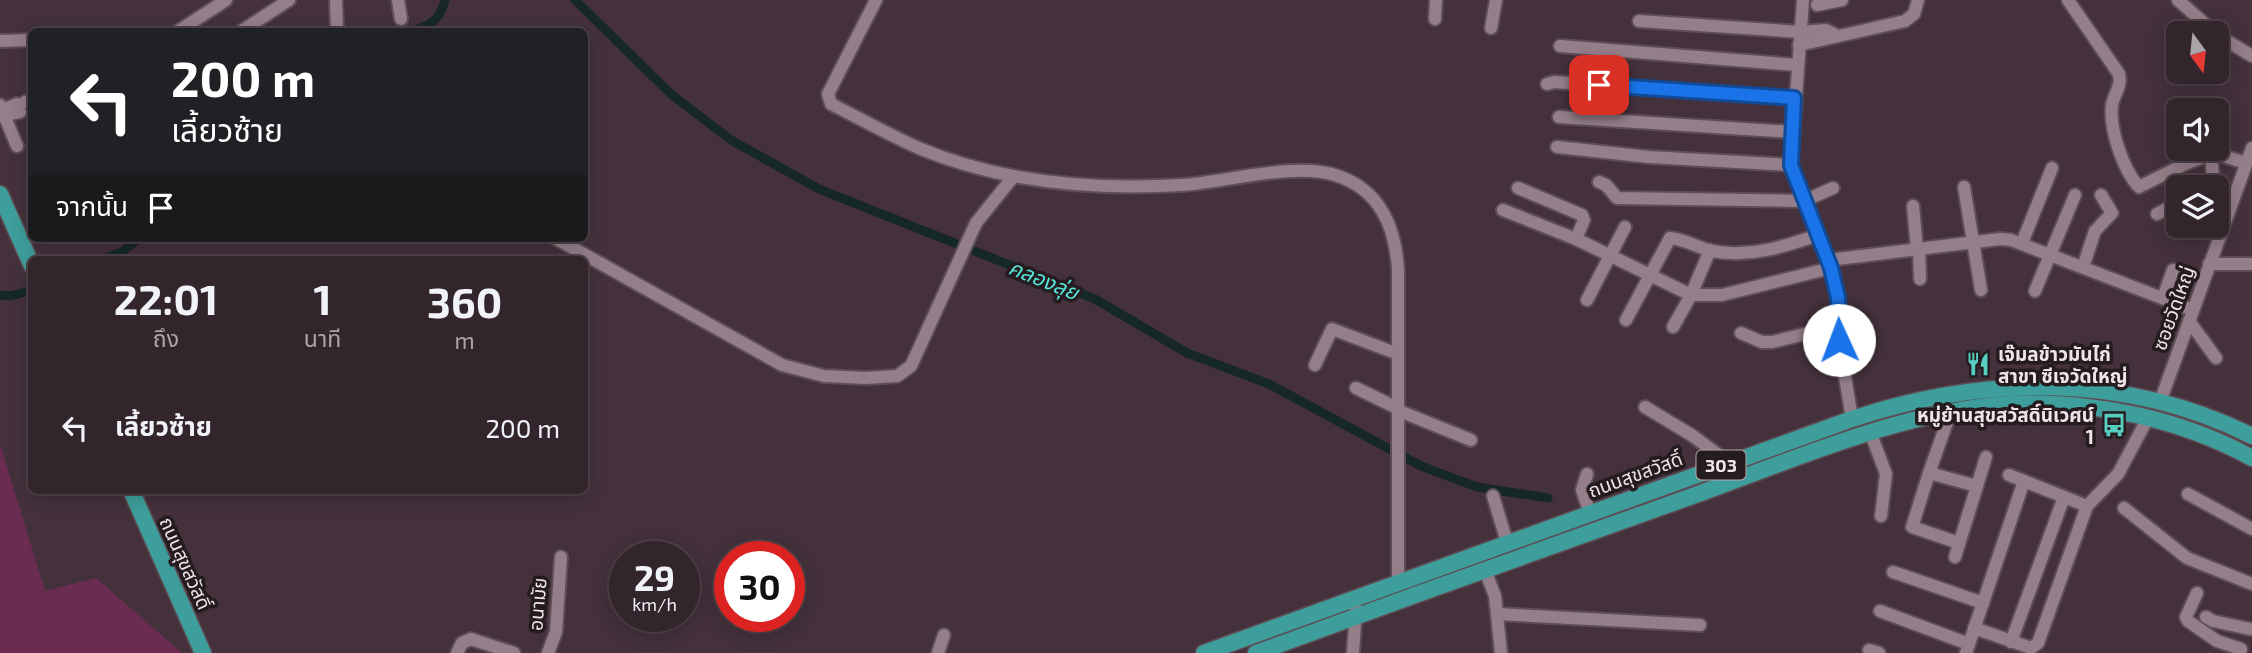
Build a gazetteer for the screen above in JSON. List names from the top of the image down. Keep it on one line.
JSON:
{"streets":{"main road":["303","ถนนสุขสวัสดิ์"],"street":["ซอยวัดใหญ่","อนามัย"]},"crossings":[["ซอยวัดใหญ่","ถนนสุขสวัสดิ์"]],"water":["คลองลุ่ย"],"places":{"restaurant":["เจ๊มลข้าวมันไก่ สาขา ซีเจวัดใหญ่"],"bus stop":["หมู่ย้านสุขสวัสดิ์นิเวศน์ 1"]},"north":"bottom","page":{"turn":["200 m","เลี้ยวซ้าย"],"then":"จากนั้น","eta":["22:01","ถึง","1","นาที","360","m"],"list":[{"name":"เลี้ยวซ้าย","value":"200 m"}],"speed":"29 km/h","limit":"30"}}
